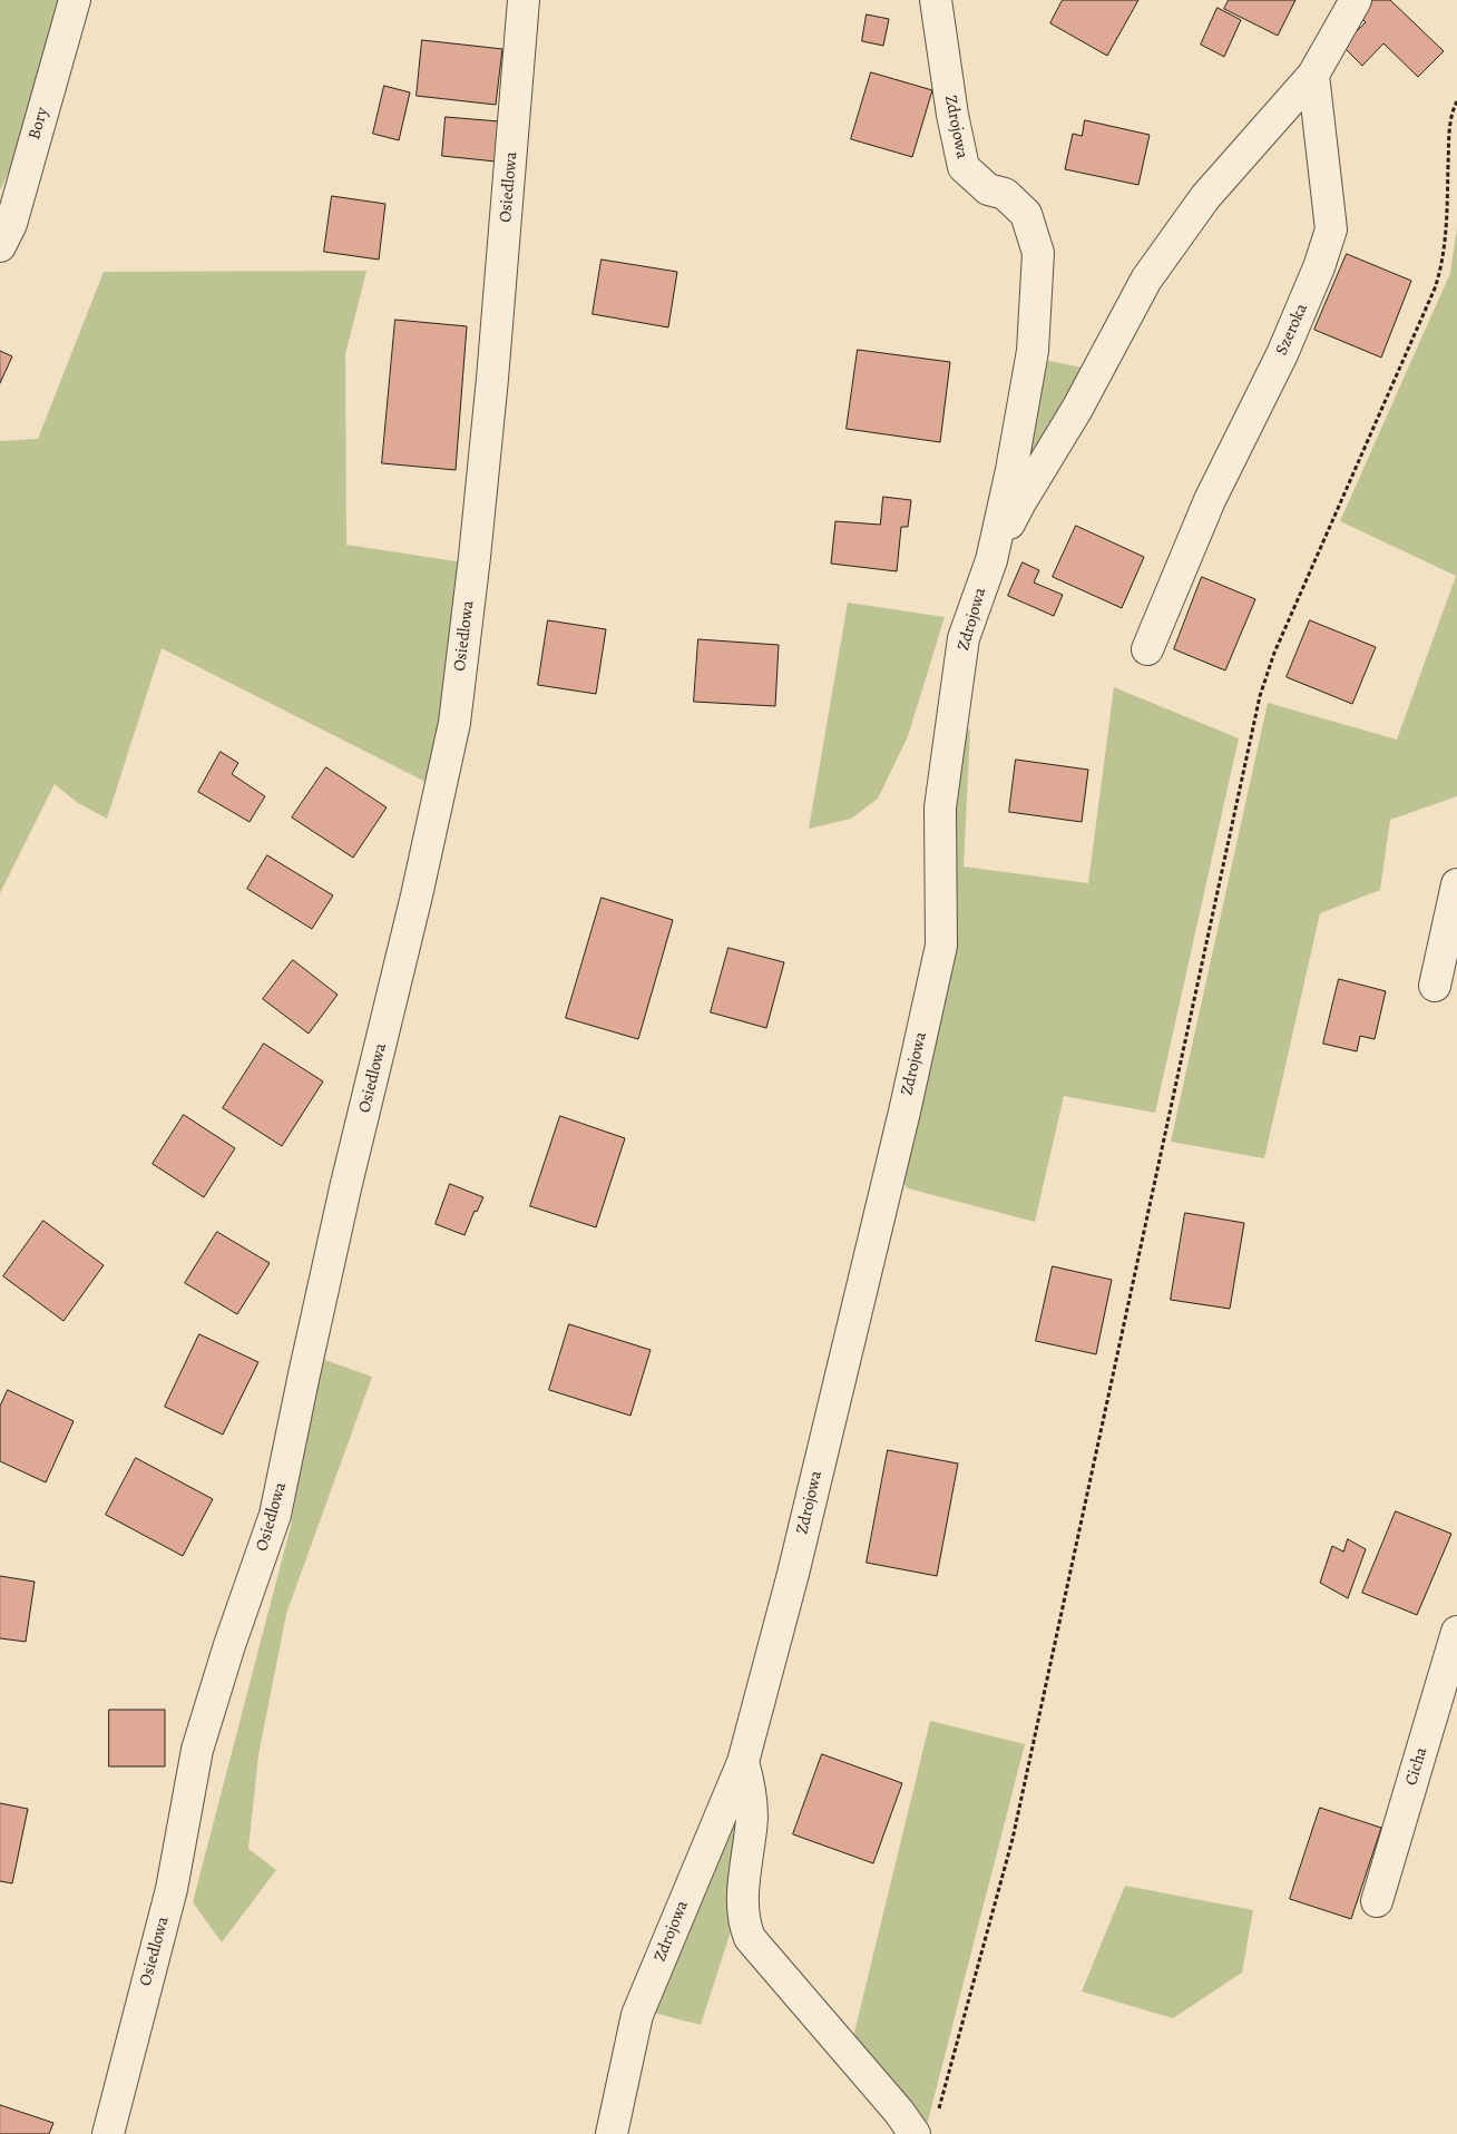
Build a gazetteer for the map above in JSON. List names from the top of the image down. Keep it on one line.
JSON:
{"streets":{"street":["Bory","Zdrojowa","Osiedlowa","Szeroka","Cicha"]}}
